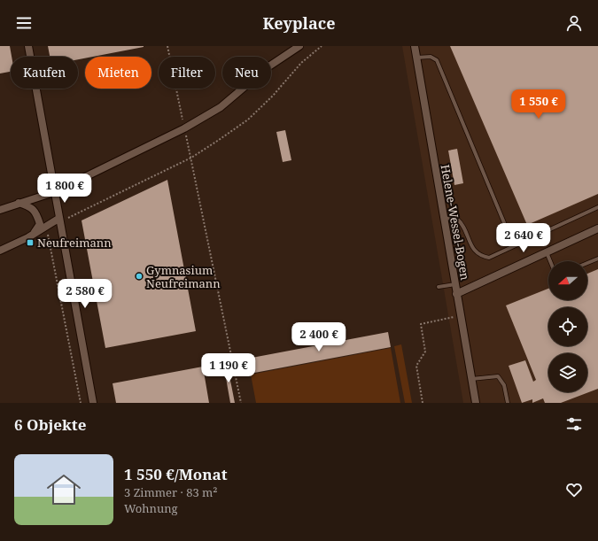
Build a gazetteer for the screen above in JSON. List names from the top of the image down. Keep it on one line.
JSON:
{"streets":{"street":["Helene-Wessel-Bogen"]},"places":{"transit":["Neufreimann"],"other":["Gymnasium Neufreimann"]},"north":"left","page":{"header":"Keyplace","chip":["Kaufen","Mieten","Filter","Neu"],"price":["1 550 €","1 800 €","2 640 €","2 580 €","2 400 €","1 190 €"],"heading":"6 Objekte","list":[{"name":"1 550 €/Monat","note":"3 Zimmer · 83 m² · Wohnung"}]}}
